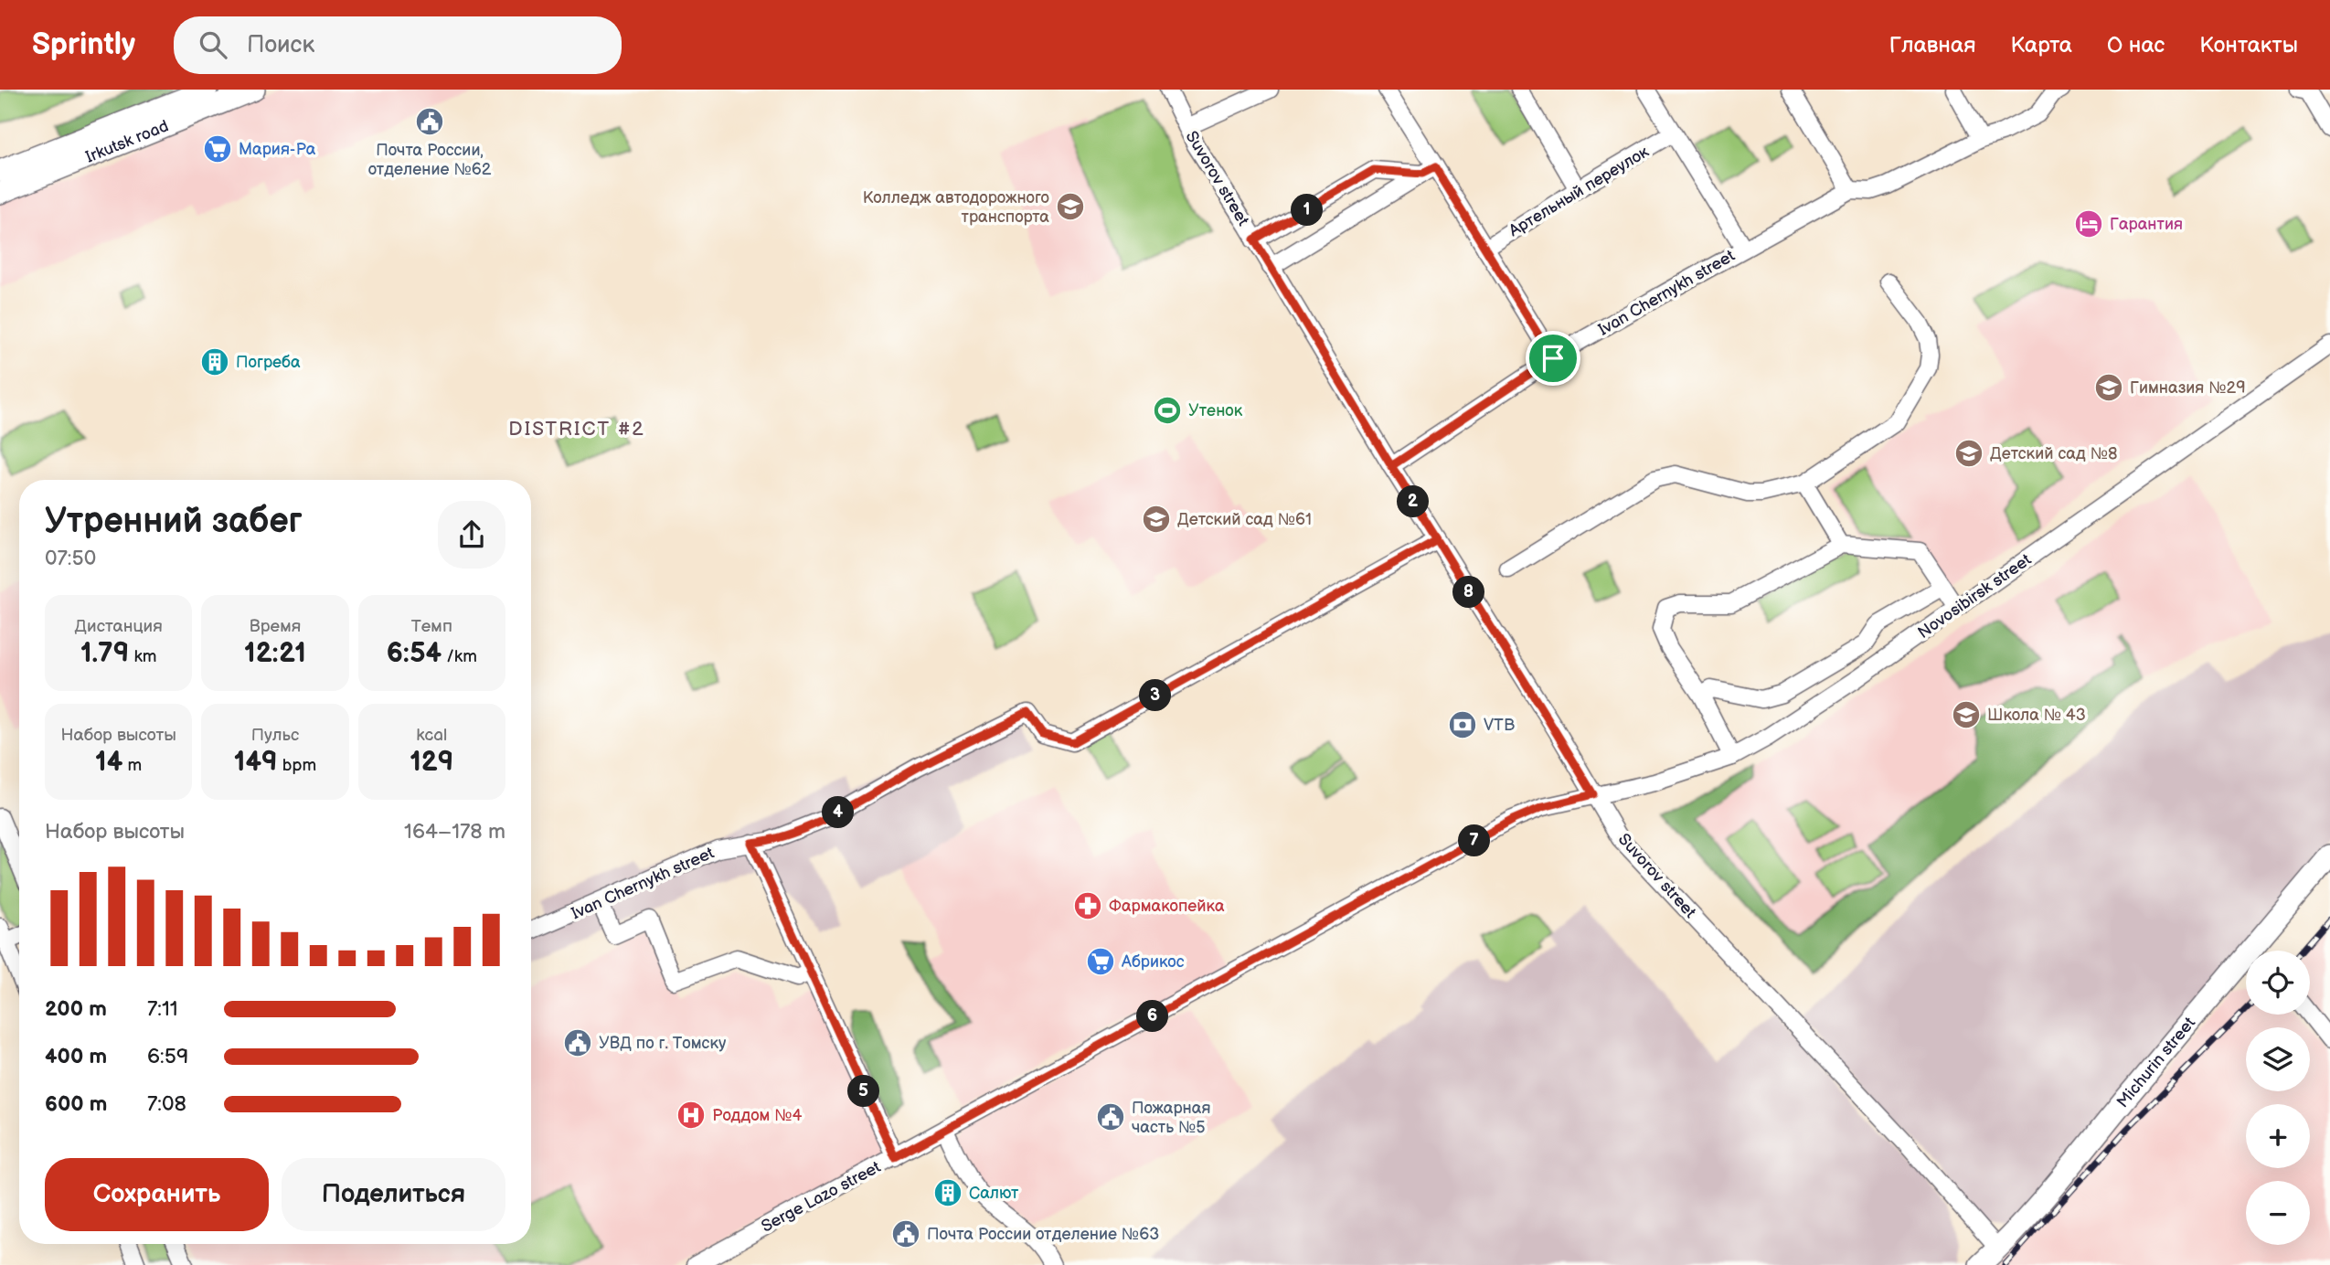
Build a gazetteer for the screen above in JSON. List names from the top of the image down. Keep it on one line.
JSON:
{"streets":{"main road":["Irkutsk road","Michurin street"],"street":["Suvorov street","Артельный переулок","Ivan Chernykh street","Novosibirsk street","Serge Lazo street"]},"crossings":[["Suvorov street","Ivan Chernykh street"],["Suvorov street","Novosibirsk street"],["Suvorov street","Michurin street"],["Suvorov street","Serge Lazo street"],["Novosibirsk street","Serge Lazo street"]],"districts":["DISTRICT #2"],"places":{"public building":["Почта России, отделение №62","УВД по г. Томску","Пожарная часть №5","Почта России отделение №63"],"supermarket":["Мария-Ра","Абрикос"],"school or university":["Колледж автодорожного транспорта","Гимназия №29","Детский сад №8","Детский сад №61","Школа № 43"],"hotel":["Гарантия"],"building":["Погреба","Салют"],"sports":["Утенок"],"bank":["VTB"],"pharmacy":["Фармакопейка"],"hospital":["Роддом №4"]},"page":{"header":"Sprintly","search":"Поиск","nav":["Главная","Карта","О нас","Контакты"],"pins":["1","2","8","3","4","7","6","5"],"heading":["Утренний забег","07:50"],"stats":[["Дистанция","1.79 km"],["Время","12:21"],["Темп","6:54 /km"],["Набор высоты","14 m"],["Пульс","149 bpm"],["kcal","129"]],"chart":["Набор высоты","164–178 m"],"map_buttons":["+","−"],"list":[{"name":"200 m","note":"7:11"},{"name":"400 m","note":"6:59"},{"name":"600 m","note":"7:08"}],"buttons":["Сохранить","Поделиться"]}}
